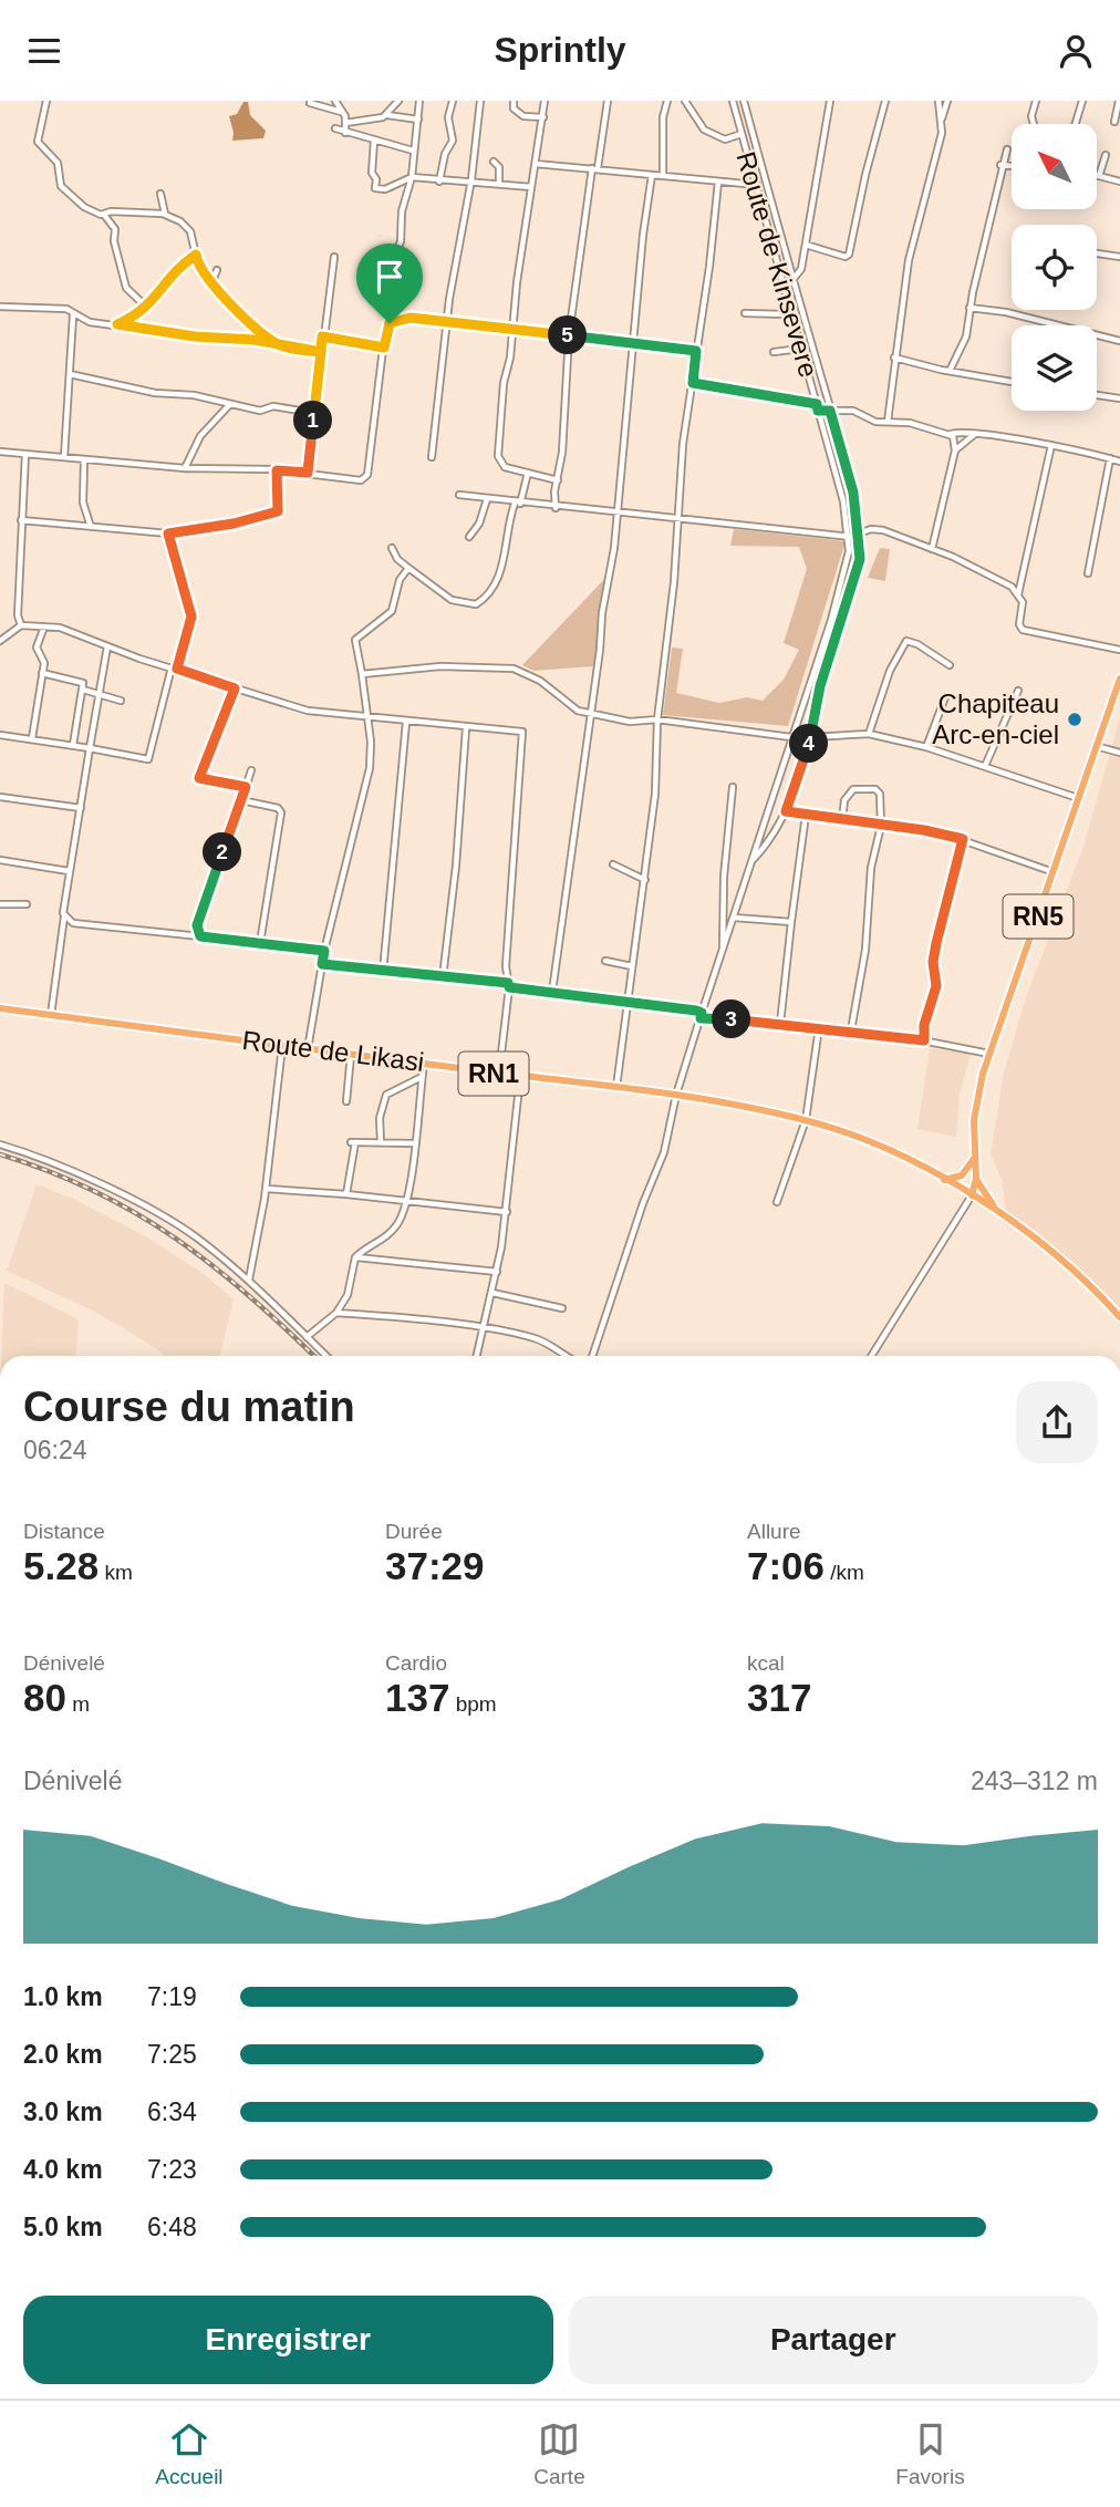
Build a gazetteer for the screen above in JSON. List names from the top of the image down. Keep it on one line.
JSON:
{"streets":{"highway":["RN5","Route de Likasi","RN1"],"street":["Route de Kinsevere"]},"crossings":[["Route de Kinsevere","Route de Likasi"],["RN5","Route de Likasi"],["RN5","RN1"],["Route de Likasi","RN1"]],"places":["Chapiteau Arc-en-ciel"],"north":"top left","page":{"header":"Sprintly","pins":["5","1","4","2","3"],"heading":["Course du matin","06:24"],"stats":[["Distance","5.28 km"],["Durée","37:29"],["Allure","7:06 /km"],["Dénivelé","80 m"],["Cardio","137 bpm"],["kcal","317"]],"chart":["Dénivelé","243–312 m"],"list":[{"name":"1.0 km","note":"7:19"},{"name":"2.0 km","note":"7:25"},{"name":"3.0 km","note":"6:34"},{"name":"4.0 km","note":"7:23"},{"name":"5.0 km","note":"6:48"}],"buttons":["Enregistrer","Partager"],"tabs":["Accueil","Carte","Favoris"]}}
